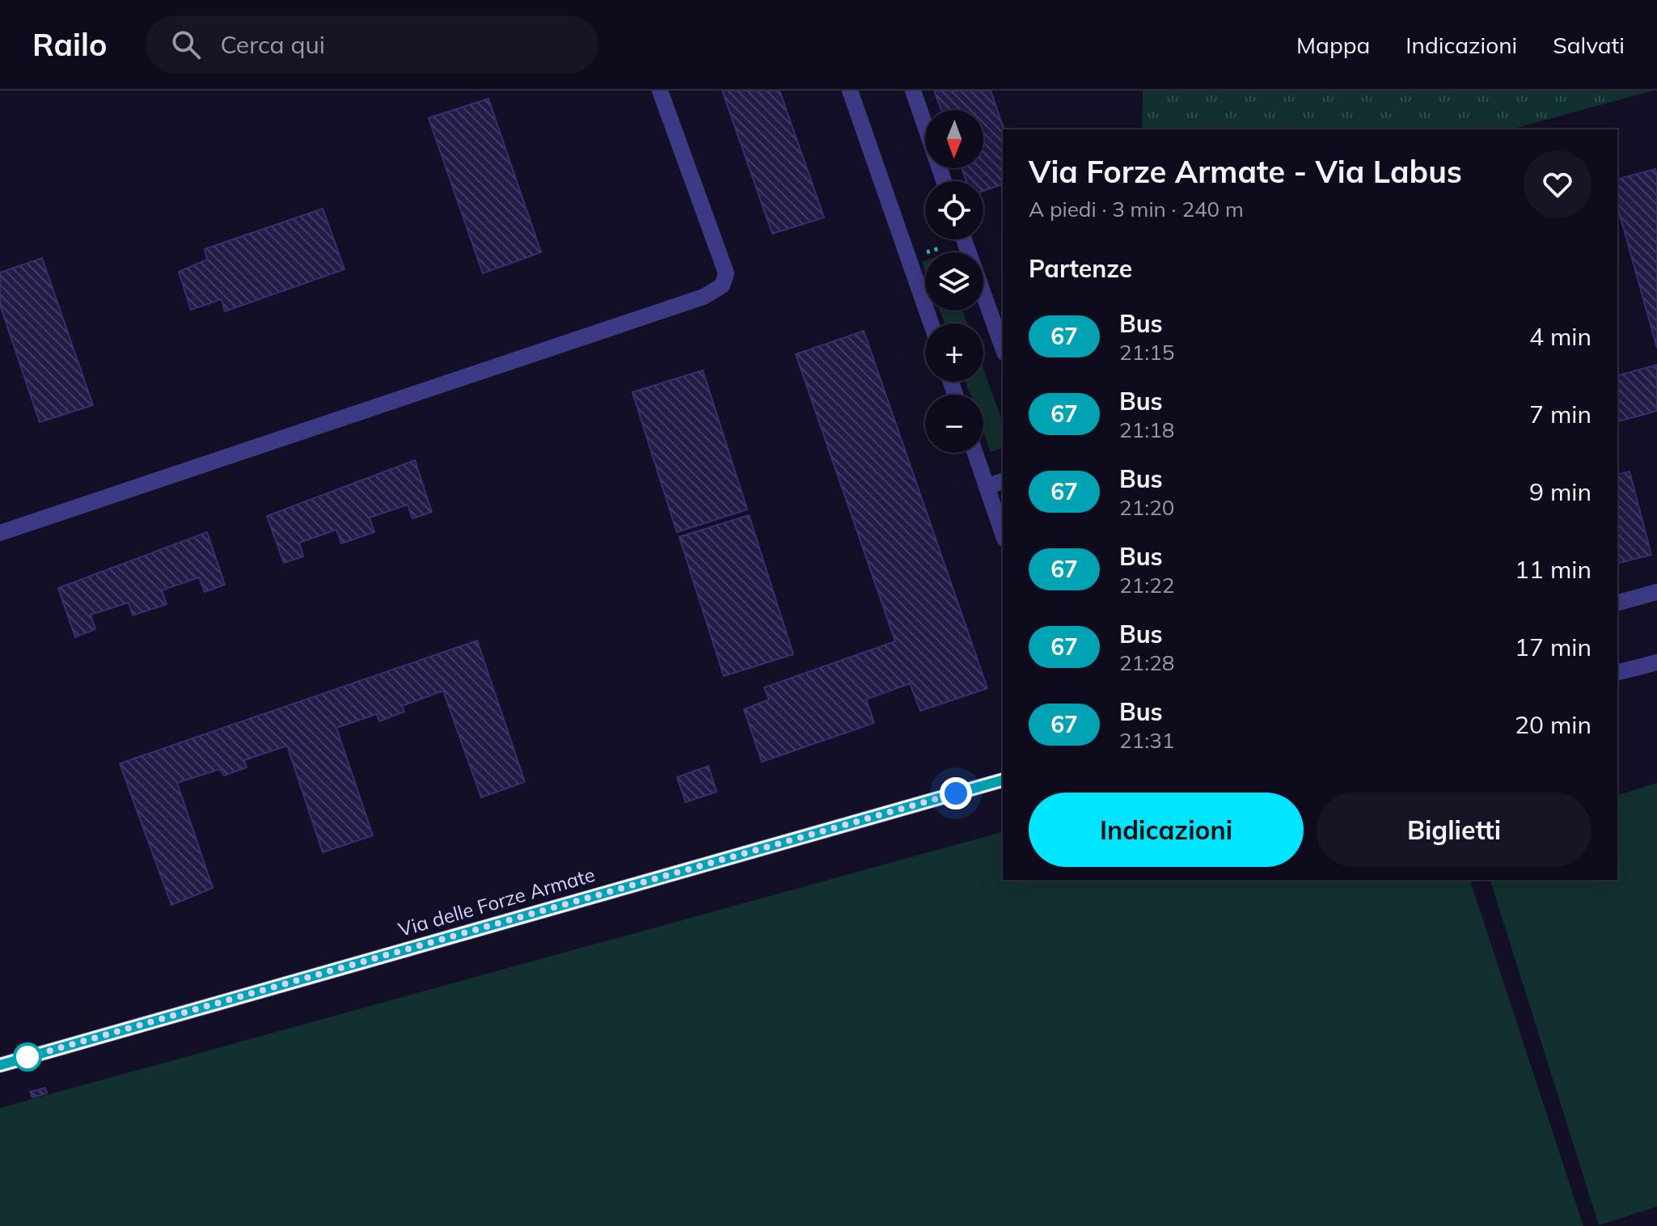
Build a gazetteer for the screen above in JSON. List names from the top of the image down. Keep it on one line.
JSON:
{"streets":{"street":["Via delle Forze Armate"]},"lines":["bus line 67"],"north":"bottom","page":{"header":"Railo","search":"Cerca qui","nav":["Mappa","Indicazioni","Salvati"],"map_buttons":["+","−"],"heading":[["Via Forze Armate - Via Labus","A piedi · 3 min · 240 m"],"Partenze"],"list":[{"mark":"67","name":"Bus","note":"21:15","value":"4 min"},{"mark":"67","name":"Bus","note":"21:18","value":"7 min"},{"mark":"67","name":"Bus","note":"21:20","value":"9 min"},{"mark":"67","name":"Bus","note":"21:22","value":"11 min"},{"mark":"67","name":"Bus","note":"21:28","value":"17 min"},{"mark":"67","name":"Bus","note":"21:31","value":"20 min"}],"buttons":["Indicazioni","Biglietti"]}}
